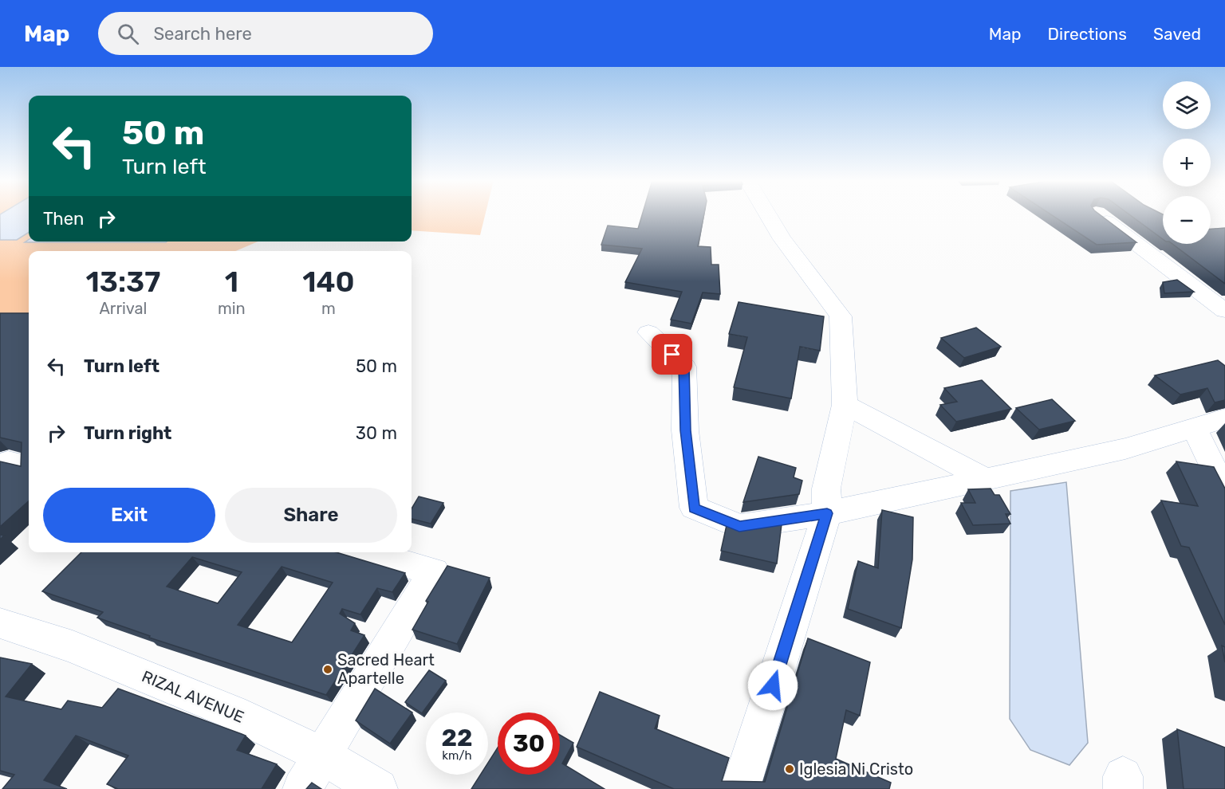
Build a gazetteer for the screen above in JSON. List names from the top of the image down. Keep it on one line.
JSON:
{"streets":{"street":["RIZAL AVENUE"]},"places":["Sacred Heart Apartelle","Iglesia Ni Cristo"],"page":{"header":"Map","search":"Search here","nav":["Map","Directions","Saved"],"map_buttons":["+","−"],"turn":["50 m","Turn left"],"then":"Then","eta":["13:37","Arrival","1","min","140","m"],"list":[{"name":"Turn left","value":"50 m"},{"name":"Turn right","value":"30 m"}],"buttons":["Exit","Share"],"speed":"22 km/h","limit":"30"}}
